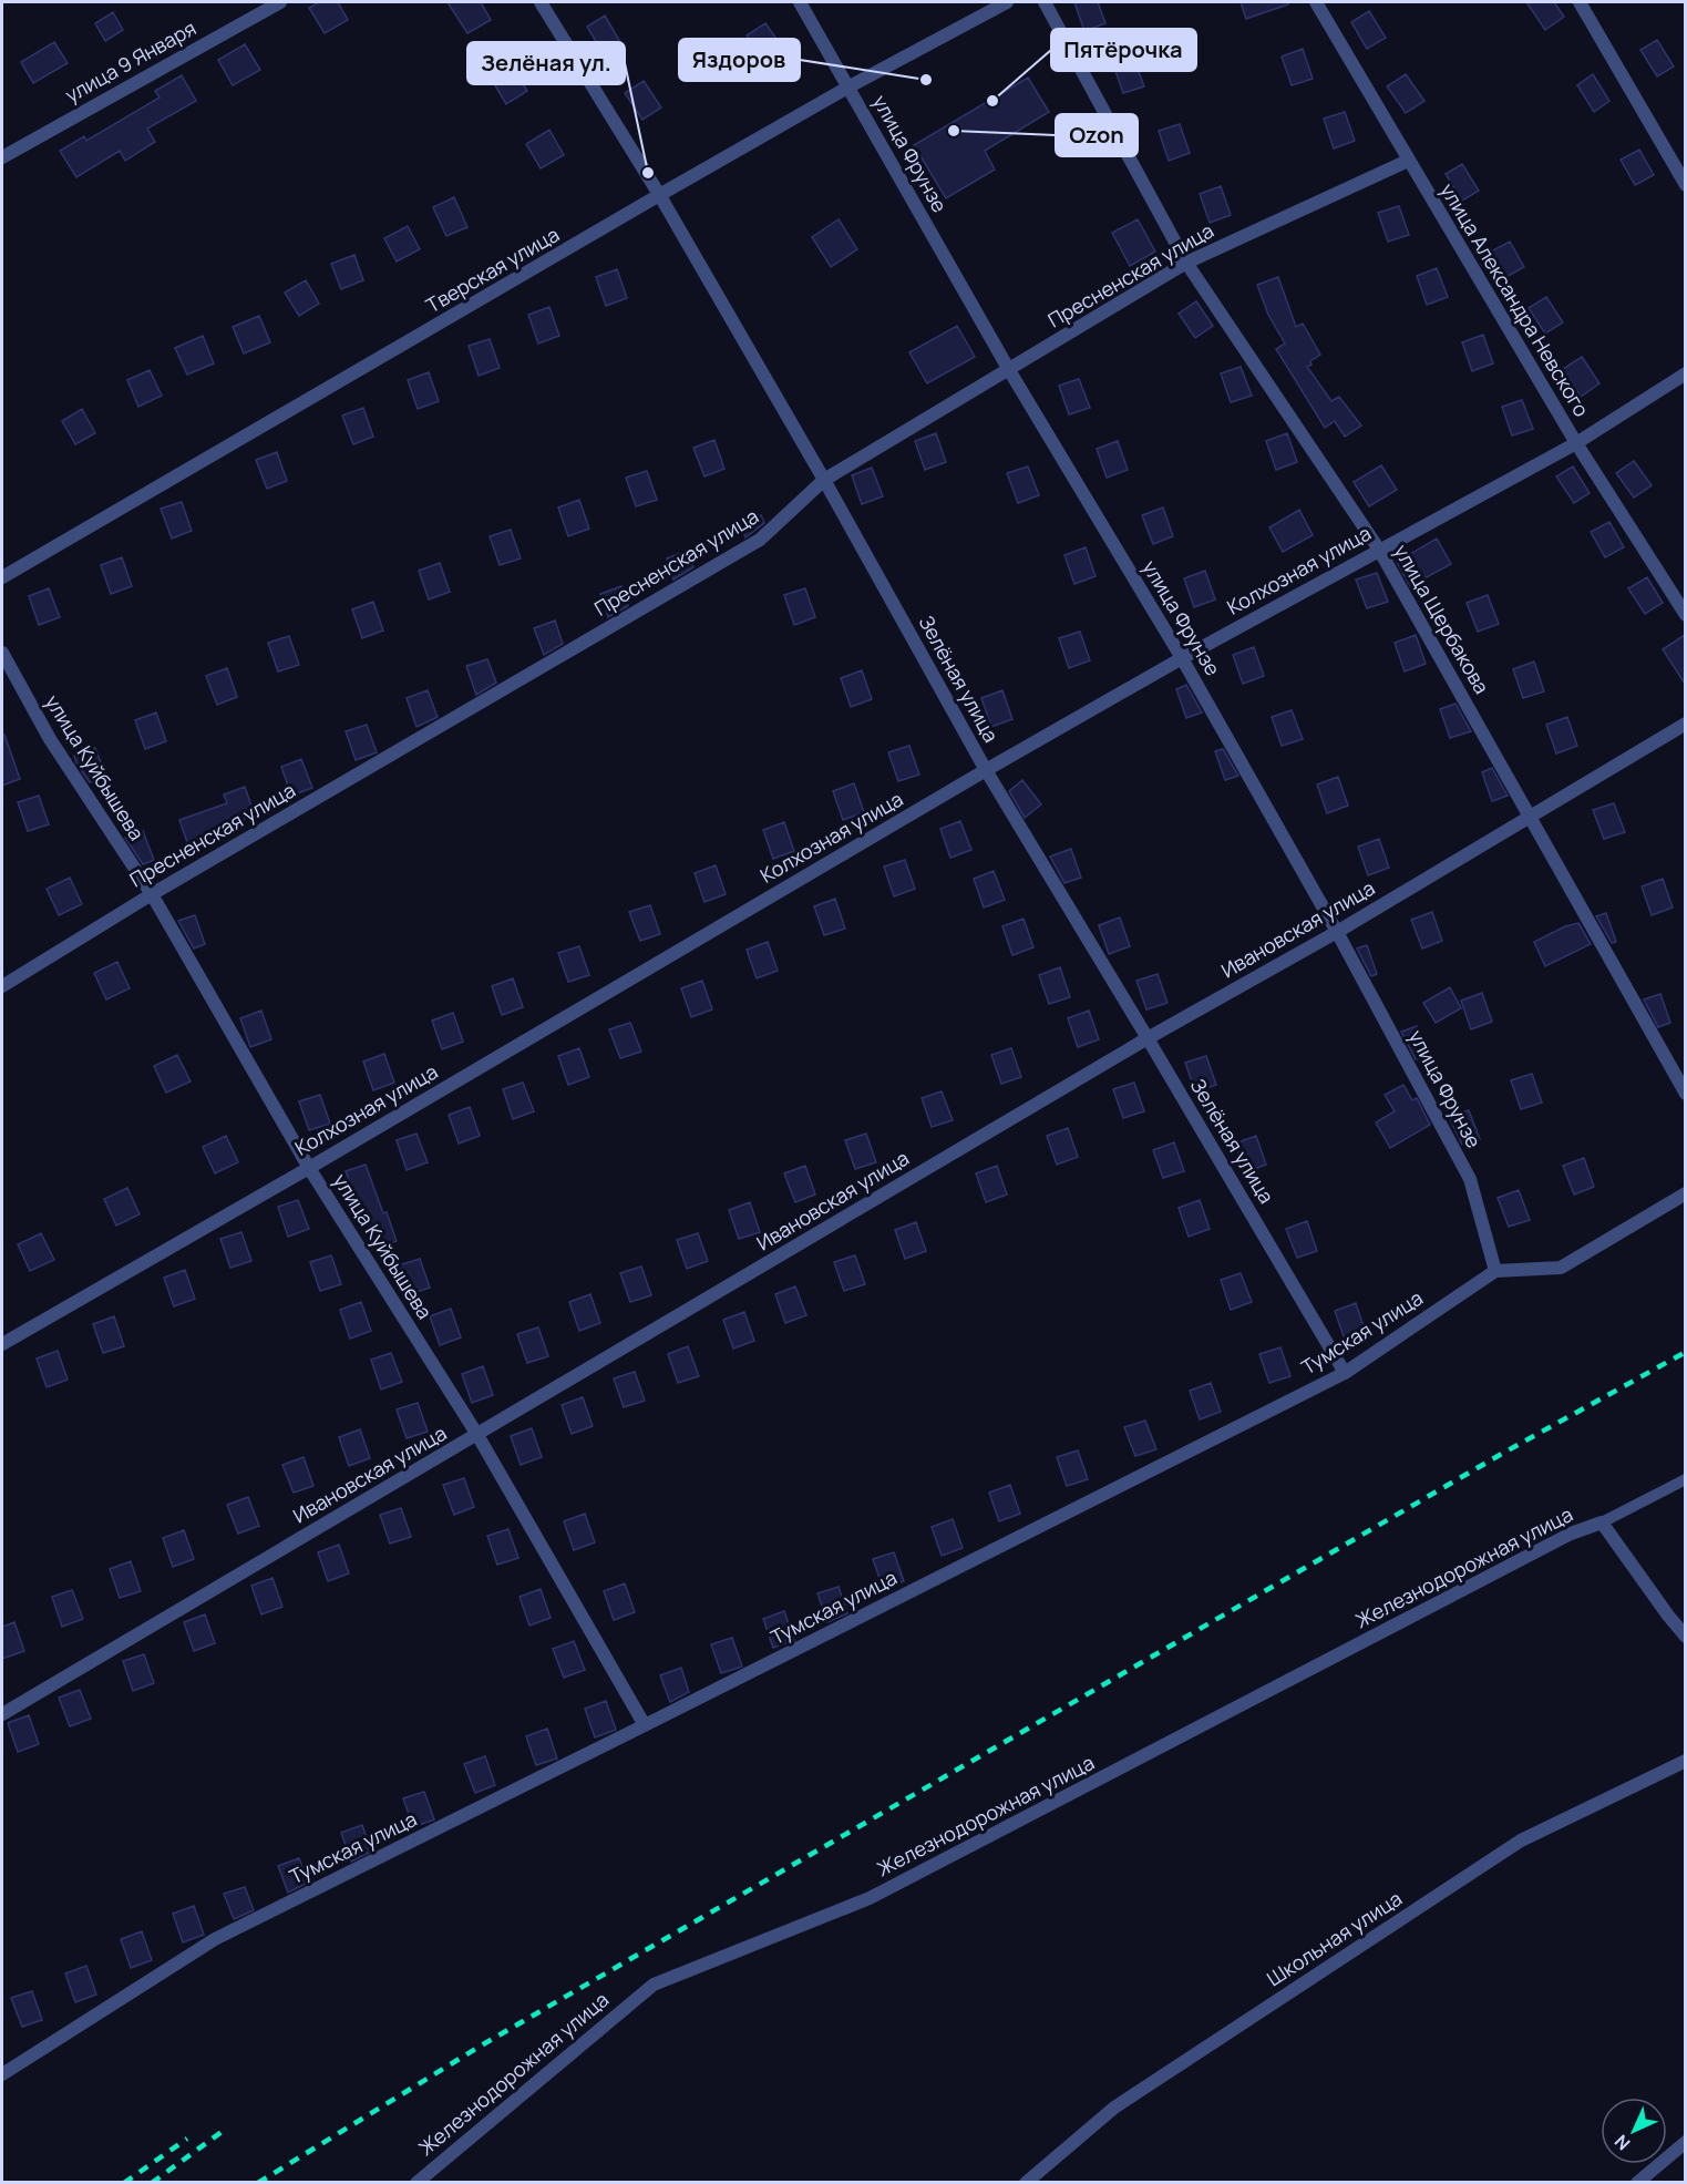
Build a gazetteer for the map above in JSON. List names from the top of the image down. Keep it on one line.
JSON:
{"streets":{"street":["улица 9 Января","улица Фрунзе","Тверская улица","Пресненская улица","улица Александра Невского","Колхозная улица","улица Щербакова","Зелёная улица","улица Куйбышева","Ивановская улица","Тумская улица","Железнодорожная улица","Школьная улица"]},"crossings":[["улица Фрунзе","Тверская улица"],["улица Фрунзе","Пресненская улица"],["улица Фрунзе","Колхозная улица"],["улица Фрунзе","Ивановская улица"],["улица Фрунзе","Тумская улица"],["Тверская улица","Зелёная улица"],["Пресненская улица","улица Александра Невского"],["Пресненская улица","улица Щербакова"],["Пресненская улица","Зелёная улица"],["Пресненская улица","улица Куйбышева"],["улица Александра Невского","Колхозная улица"],["Колхозная улица","улица Щербакова"],["Колхозная улица","Зелёная улица"],["Колхозная улица","улица Куйбышева"],["улица Щербакова","Ивановская улица"],["Зелёная улица","Ивановская улица"],["Зелёная улица","Тумская улица"],["улица Куйбышева","Ивановская улица"],["улица Куйбышева","Тумская улица"]],"places":["Яздоров","Пятёрочка","Ozon","Зелёная ул."],"north":"bottom left"}
